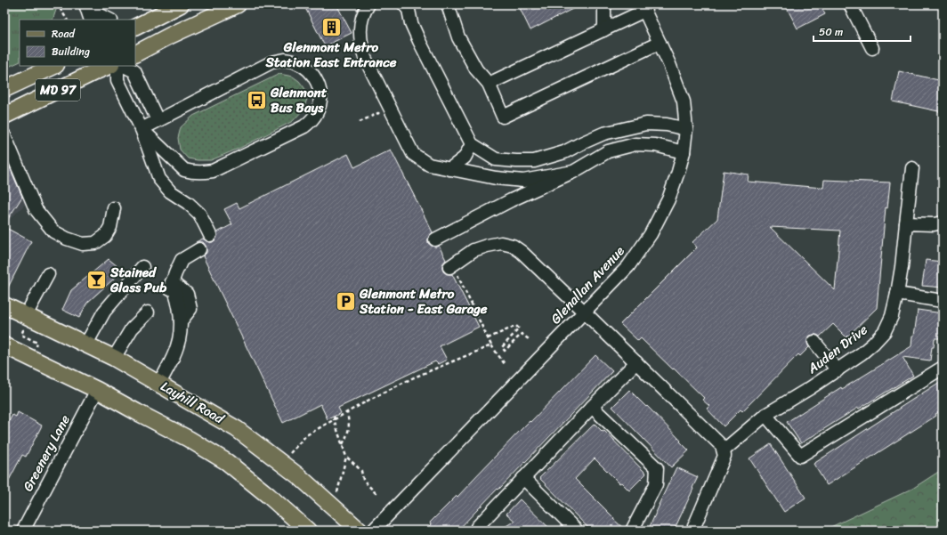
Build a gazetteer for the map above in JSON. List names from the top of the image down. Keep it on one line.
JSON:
{"streets":{"main road":["MD 97","Layhill Road"],"street":["Glenallan Avenue","Auden Drive","Greenery Lane"]},"places":{"building":["Glenmont Metro Station East Entrance"],"bus stop":["Glenmont Bus Bays"],"bar":["Stained Glass Pub"],"parking":["Glenmont Metro Station - East Garage"]},"legend":["Road","Building"],"scale_bar":"50 m"}
